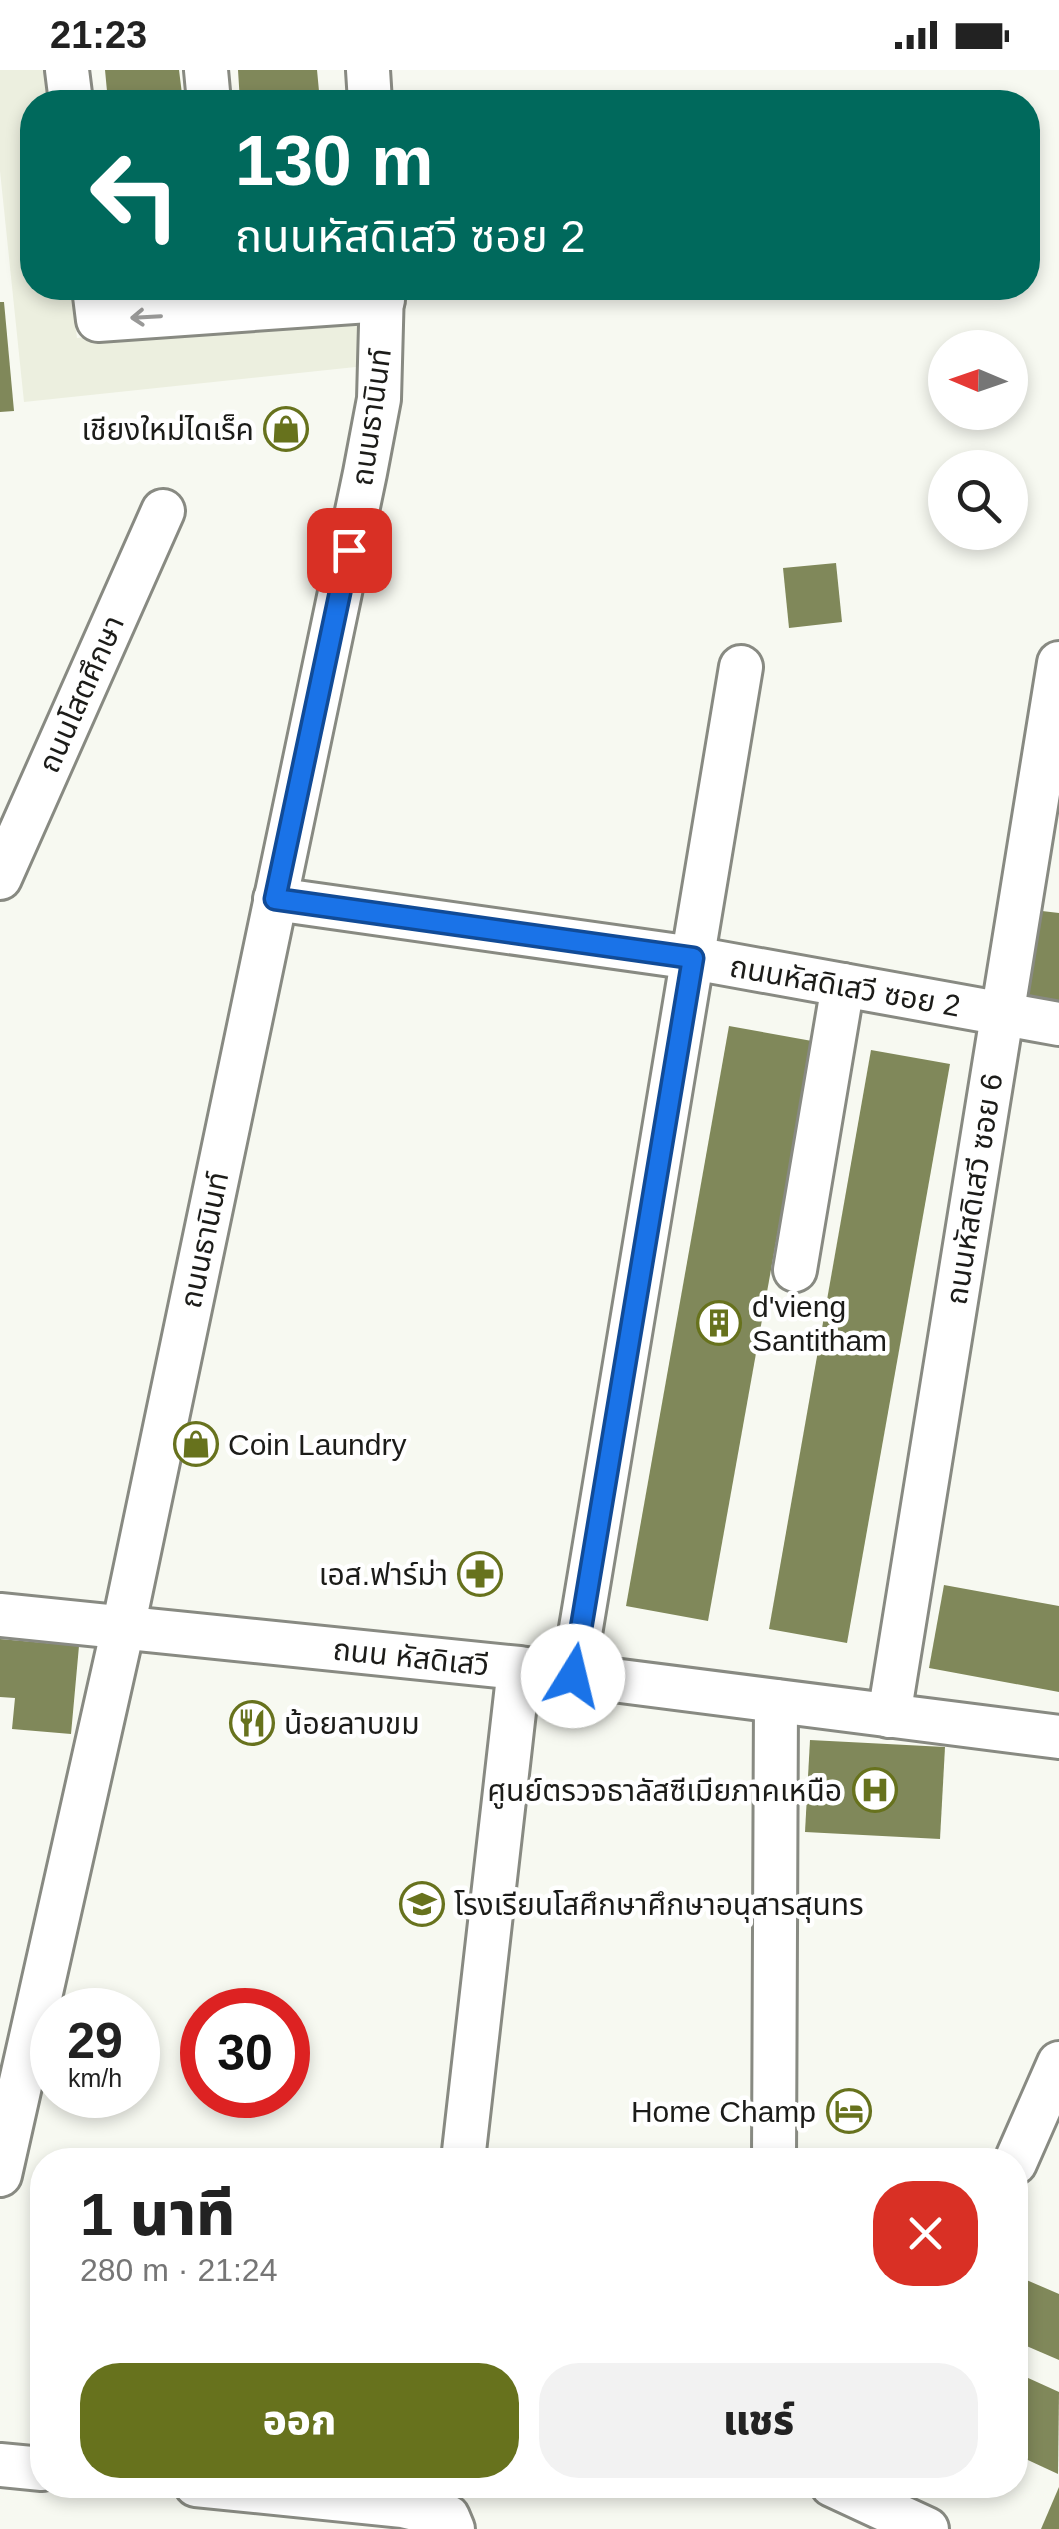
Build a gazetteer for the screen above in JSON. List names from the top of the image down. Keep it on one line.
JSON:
{"streets":{"street":["ถนนธานินท์","ถนนโสตศึกษา","ถนนหัสดิเสวี ซอย 2","ถนนหัสดิเสวี ซอย 6","ถนน หัสดิเสวี"]},"crossings":[["ถนนธานินท์","ถนนหัสดิเสวี ซอย 2"],["ถนนธานินท์","ถนน หัสดิเสวี"],["ถนนหัสดิเสวี ซอย 2","ถนนหัสดิเสวี ซอย 6"],["ถนนหัสดิเสวี ซอย 6","ถนน หัสดิเสวี"]],"places":{"shop":["เชียงใหม่ไดเร็ค","Coin Laundry"],"building":["d'vieng Santitham"],"pharmacy":["เอส.ฟาร์ม่า"],"restaurant":["น้อยลาบขม"],"hospital":["ศูนย์ตรวจธาลัสซีเมียภาคเหนือ"],"school or university":["โรงเรียนโสศึกษาศึกษาอนุสารสุนทร"],"hotel":["Home Champ"]},"north":"left","page":{"status":"21:23","turn":["130 m","ถนนหัสดิเสวี ซอย 2"],"speed":"29 km/h","limit":"30","heading":["1 นาที","280 m · 21:24"],"buttons":["ออก","แชร์"]}}
